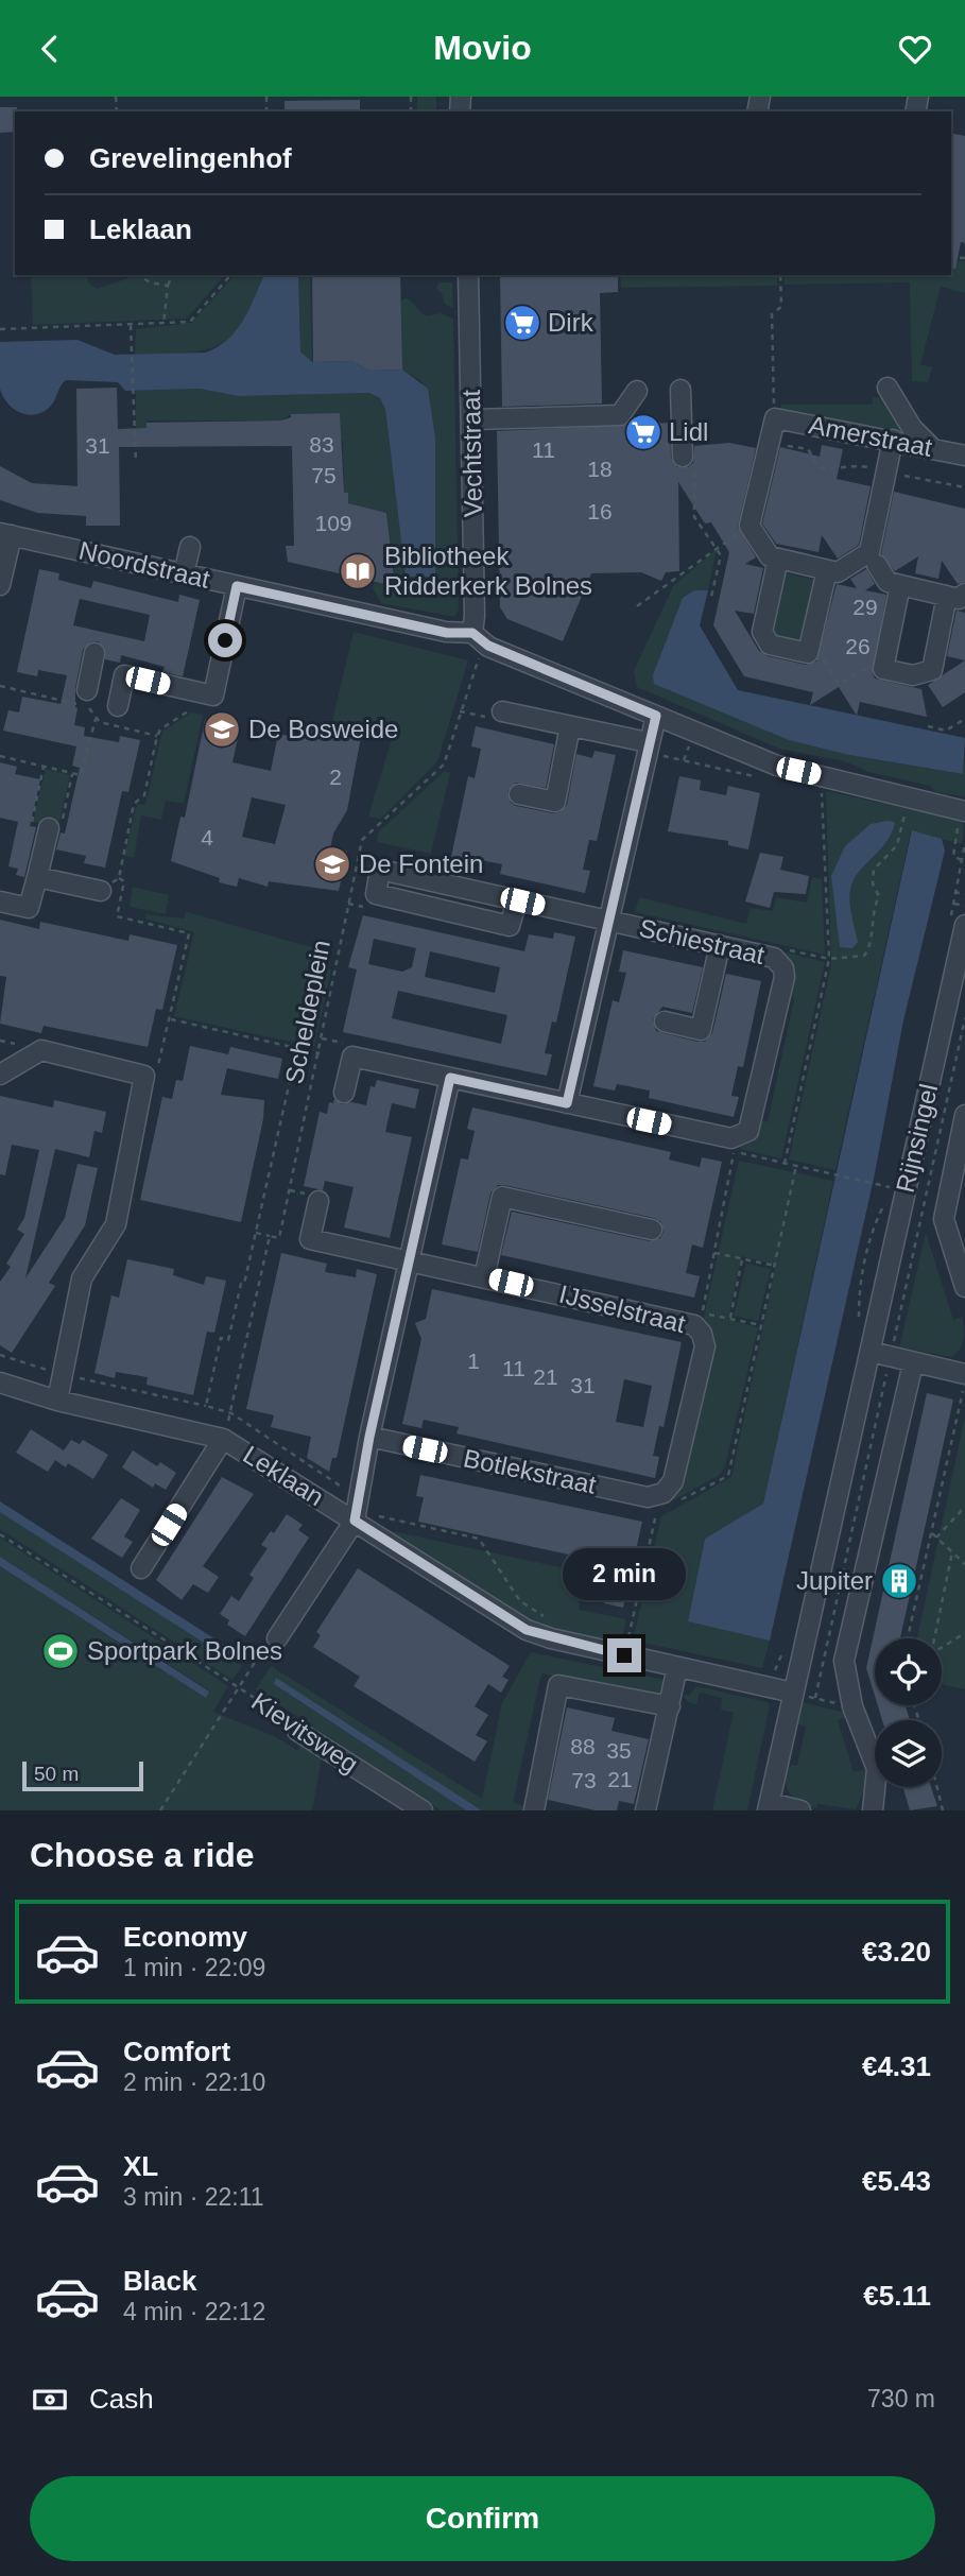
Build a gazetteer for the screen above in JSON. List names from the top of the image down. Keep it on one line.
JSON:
{"streets":{"street":["Amerstraat","Vechtstraat","Noordstraat","Schiestraat","Rijnsingel","IJsselstraat","Botlekstraat","Leklaan","Kievitsweg"],"path":["Scheldeplein"]},"crossings":[["Vechtstraat","Noordstraat"],["Scheldeplein","Leklaan"],["Rijnsingel","Leklaan"],["IJsselstraat","Botlekstraat"]],"places":{"supermarket":["Dirk","Lidl"],"library":["Bibliotheek Ridderkerk Bolnes"],"school or university":["De Bosweide","De Fontein"],"building":["Jupiter"],"sports":["Sportpark Bolnes"]},"house_numbers":["83","31","11","18","75","16","109","29","26","2","4","1","11","21","31","88","35","21","73"],"scale_bar":"50 m","page":{"header":"Movio","banner":["Grevelingenhof","Leklaan"],"bubble":"2 min","scale":"50 m","heading":"Choose a ride","list":[{"name":"Economy","note":"1 min · 22:09","value":"€3.20"},{"name":"Comfort","note":"2 min · 22:10","value":"€4.31"},{"name":"XL","note":"3 min · 22:11","value":"€5.43"},{"name":"Black","note":"4 min · 22:12","value":"€5.11"}],"pay":["Cash","730 m"],"buttons":"Confirm"}}
